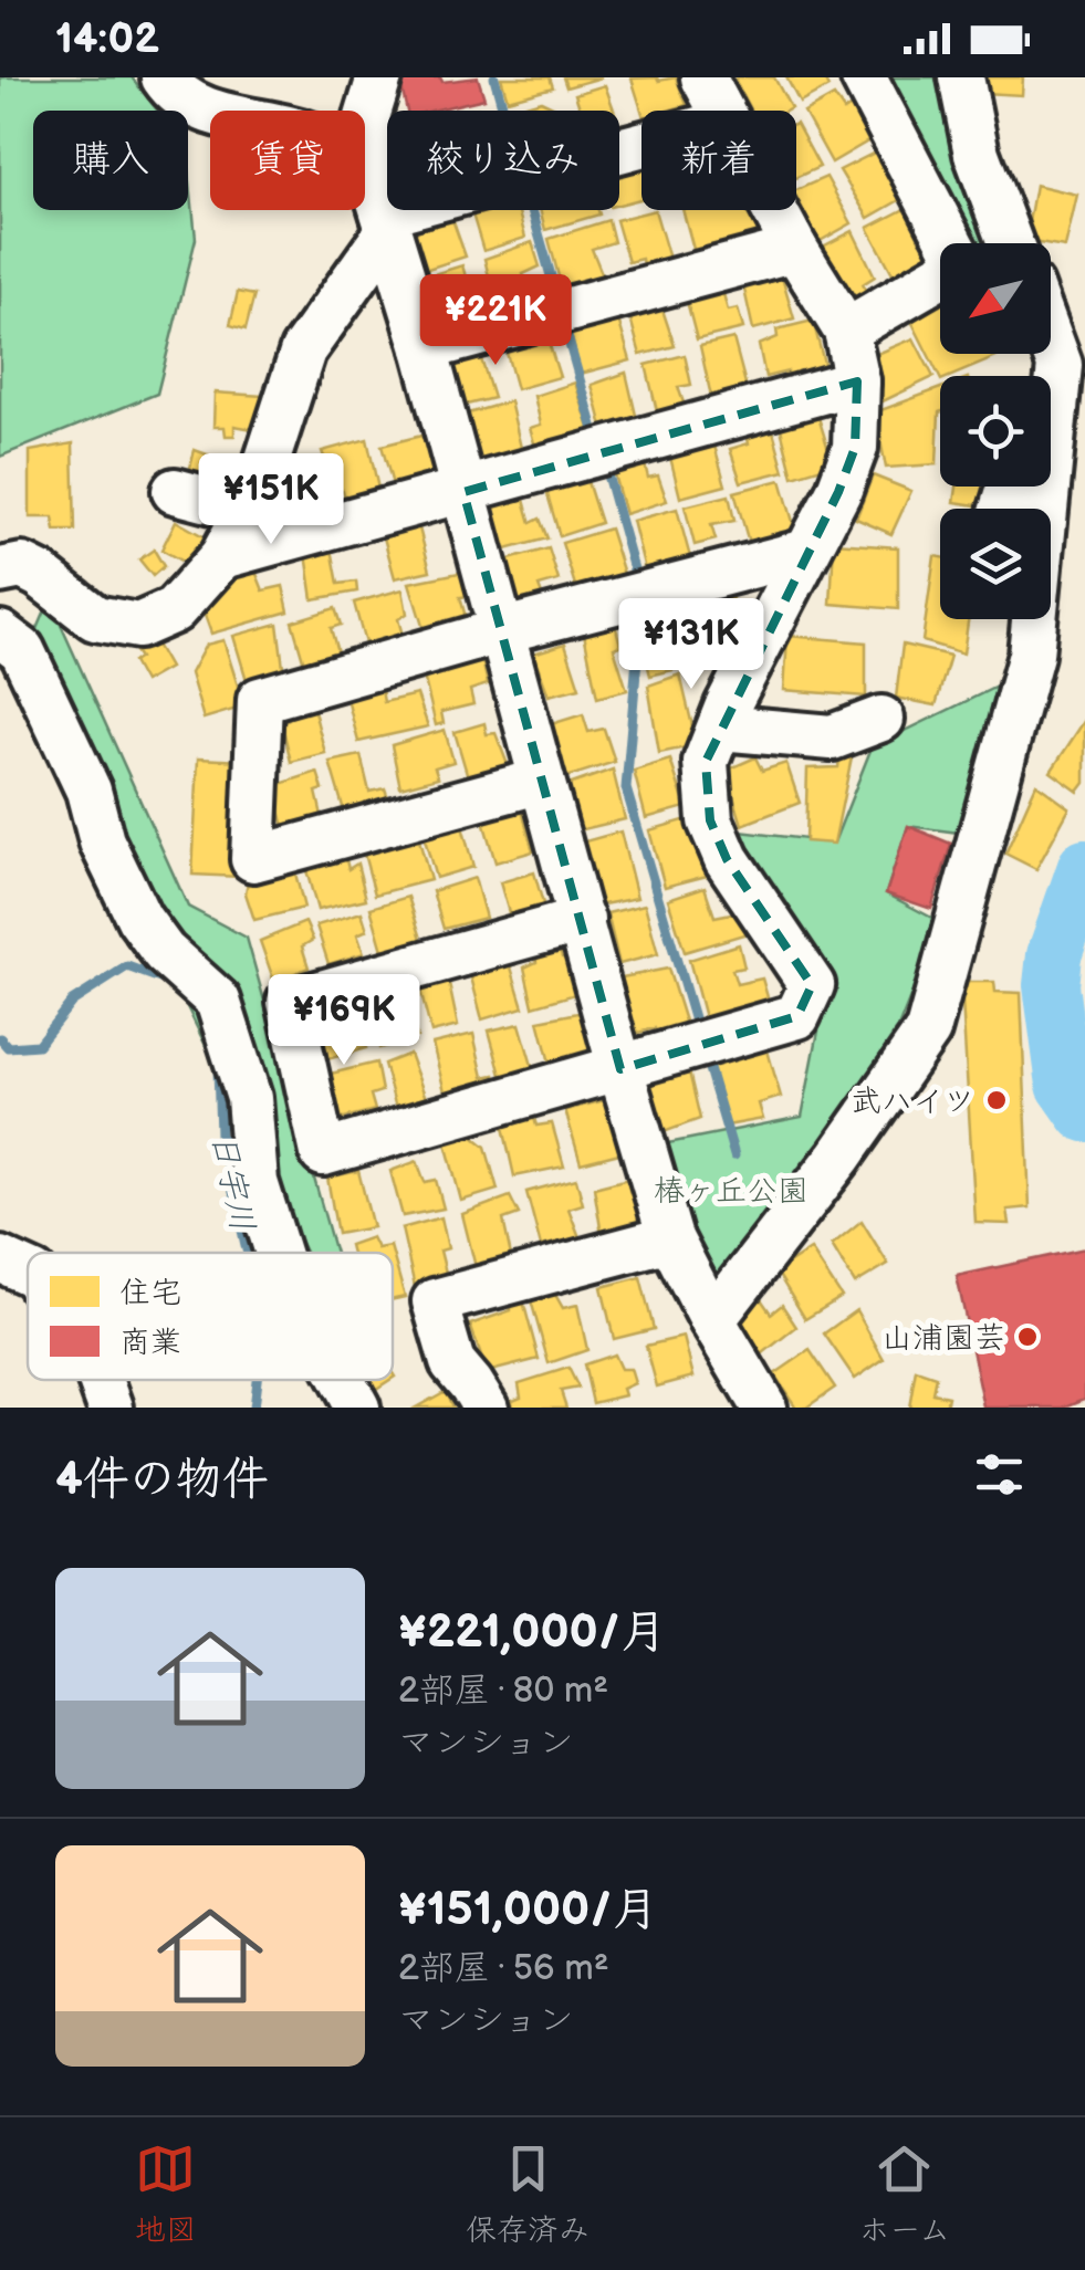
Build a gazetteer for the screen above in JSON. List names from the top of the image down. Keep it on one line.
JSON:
{"water":["日宇川"],"parks":["椿ヶ丘公園"],"places":["武ハイツ","山浦園芸"],"legend":["住宅","商業"],"north":"bottom left","page":{"status":"14:02","chip":["購入","賃貸","絞り込み","新着"],"price":["¥221K","¥151K","¥131K","¥169K"],"heading":"4件の物件","list":[{"name":"¥221,000/月","note":"2部屋 · 80 m² · マンション"},{"name":"¥151,000/月","note":"2部屋 · 56 m² · マンション"}],"tabs":["地図","保存済み","ホーム"]}}
